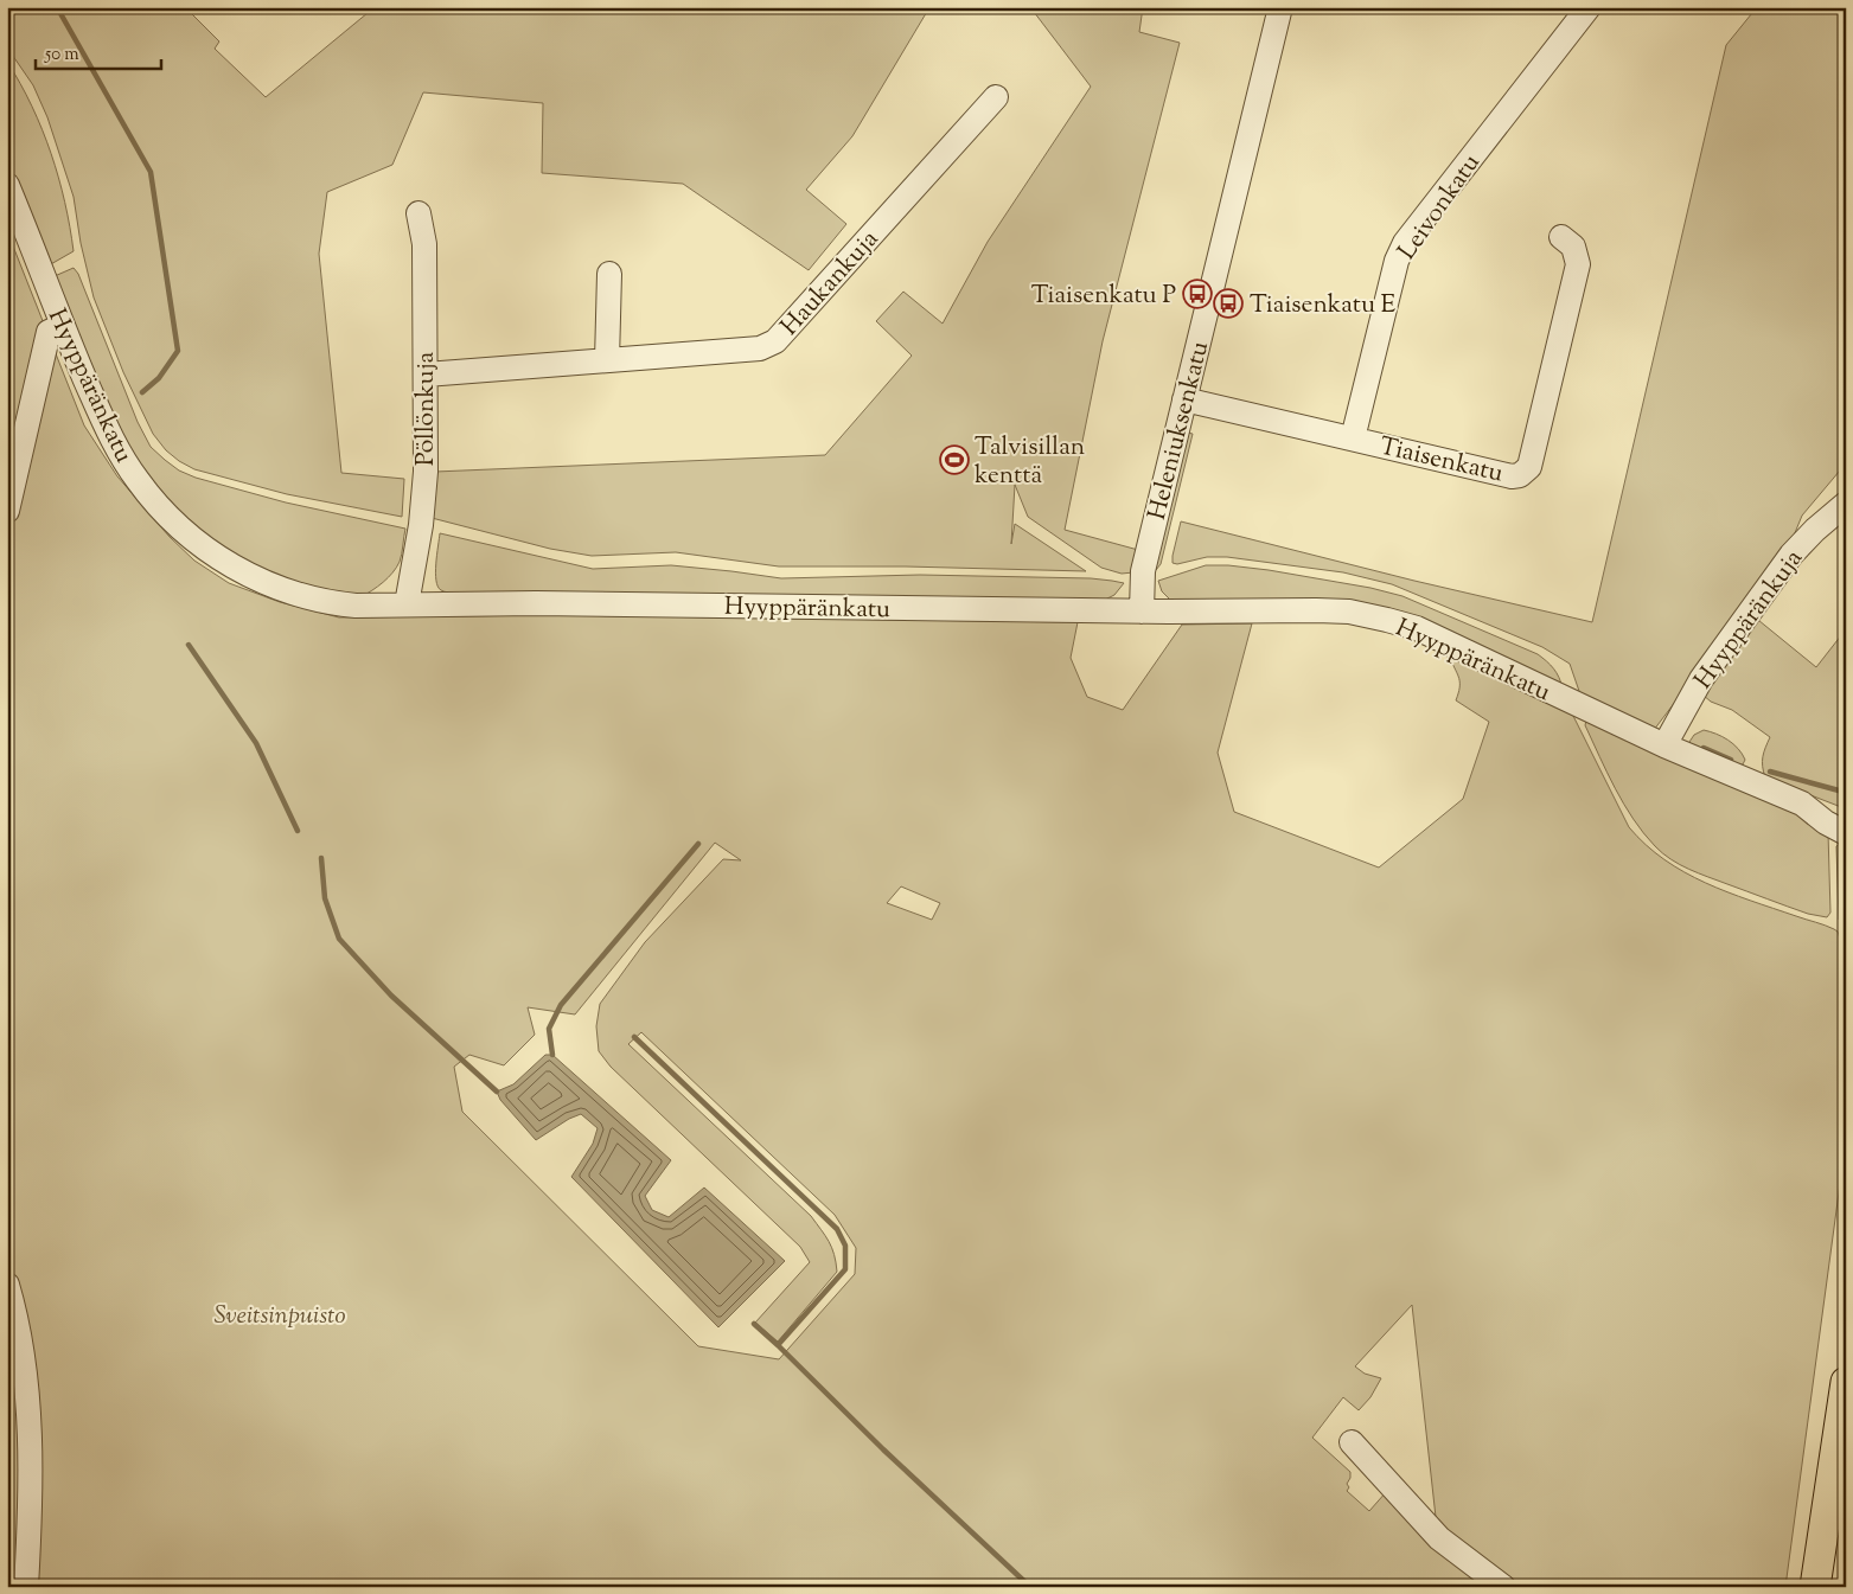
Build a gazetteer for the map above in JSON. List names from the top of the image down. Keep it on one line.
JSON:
{"streets":{"street":["Leivonkatu","Haukankuja","Hyyppäränkatu","Pöllönkuja","Heleniuksenkatu","Tiaisenkatu","Hyyppäränkuja"]},"crossings":[["Leivonkatu","Tiaisenkatu"],["Haukankuja","Pöllönkuja"],["Hyyppäränkatu","Pöllönkuja"],["Hyyppäränkatu","Heleniuksenkatu"],["Hyyppäränkatu","Hyyppäränkuja"],["Heleniuksenkatu","Tiaisenkatu"]],"parks":["Sveitsinpuisto"],"places":{"bus stop":["Tiaisenkatu P","Tiaisenkatu E"],"sports":["Talvisillan kenttä"]},"scale_bar":"50 m"}
